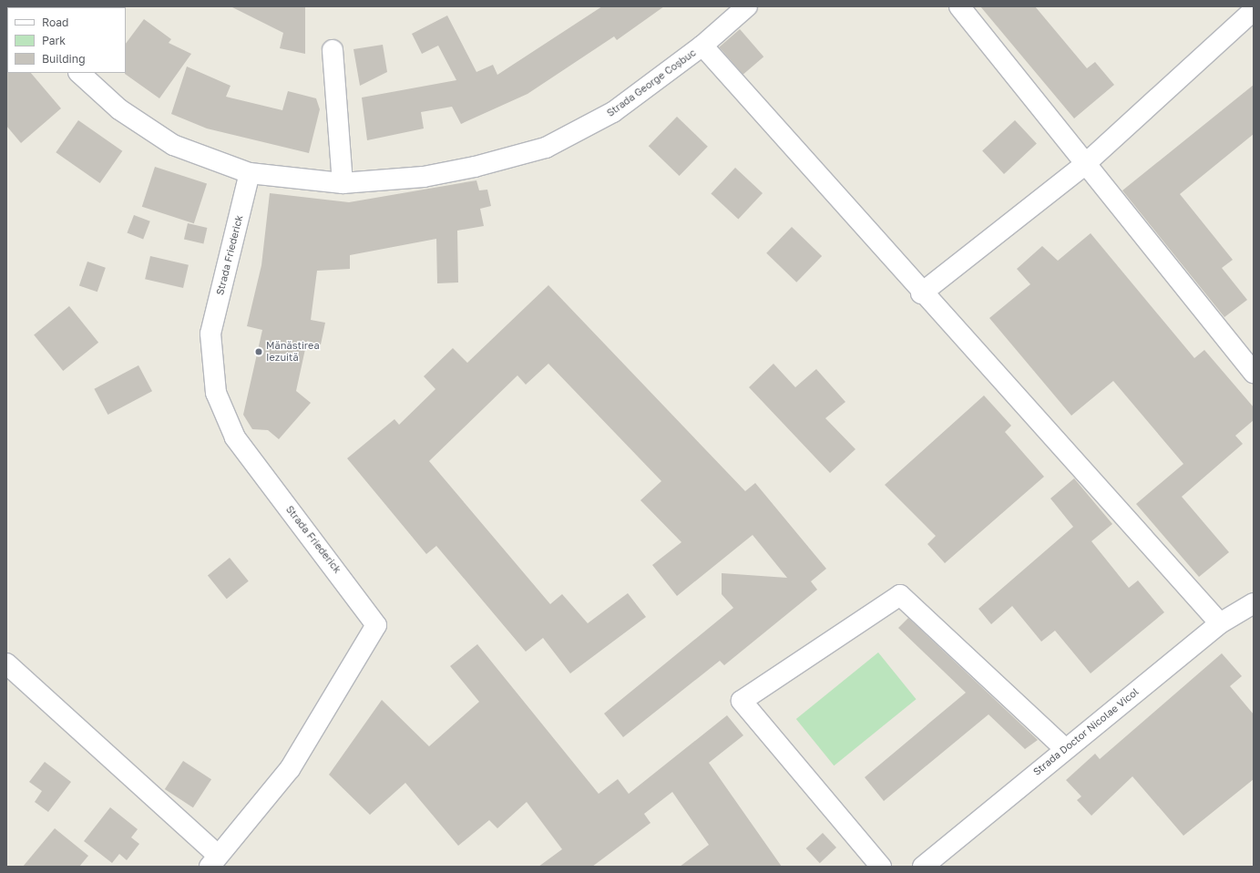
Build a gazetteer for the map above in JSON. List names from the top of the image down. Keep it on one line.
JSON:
{"streets":{"street":["Strada George Coșbuc","Strada Friederick","Strada Doctor Nicolae Vicol"]},"crossings":[["Strada George Coșbuc","Strada Friederick"]],"places":["Mănăstirea Iezuită"],"legend":["Road","Park","Building"]}
